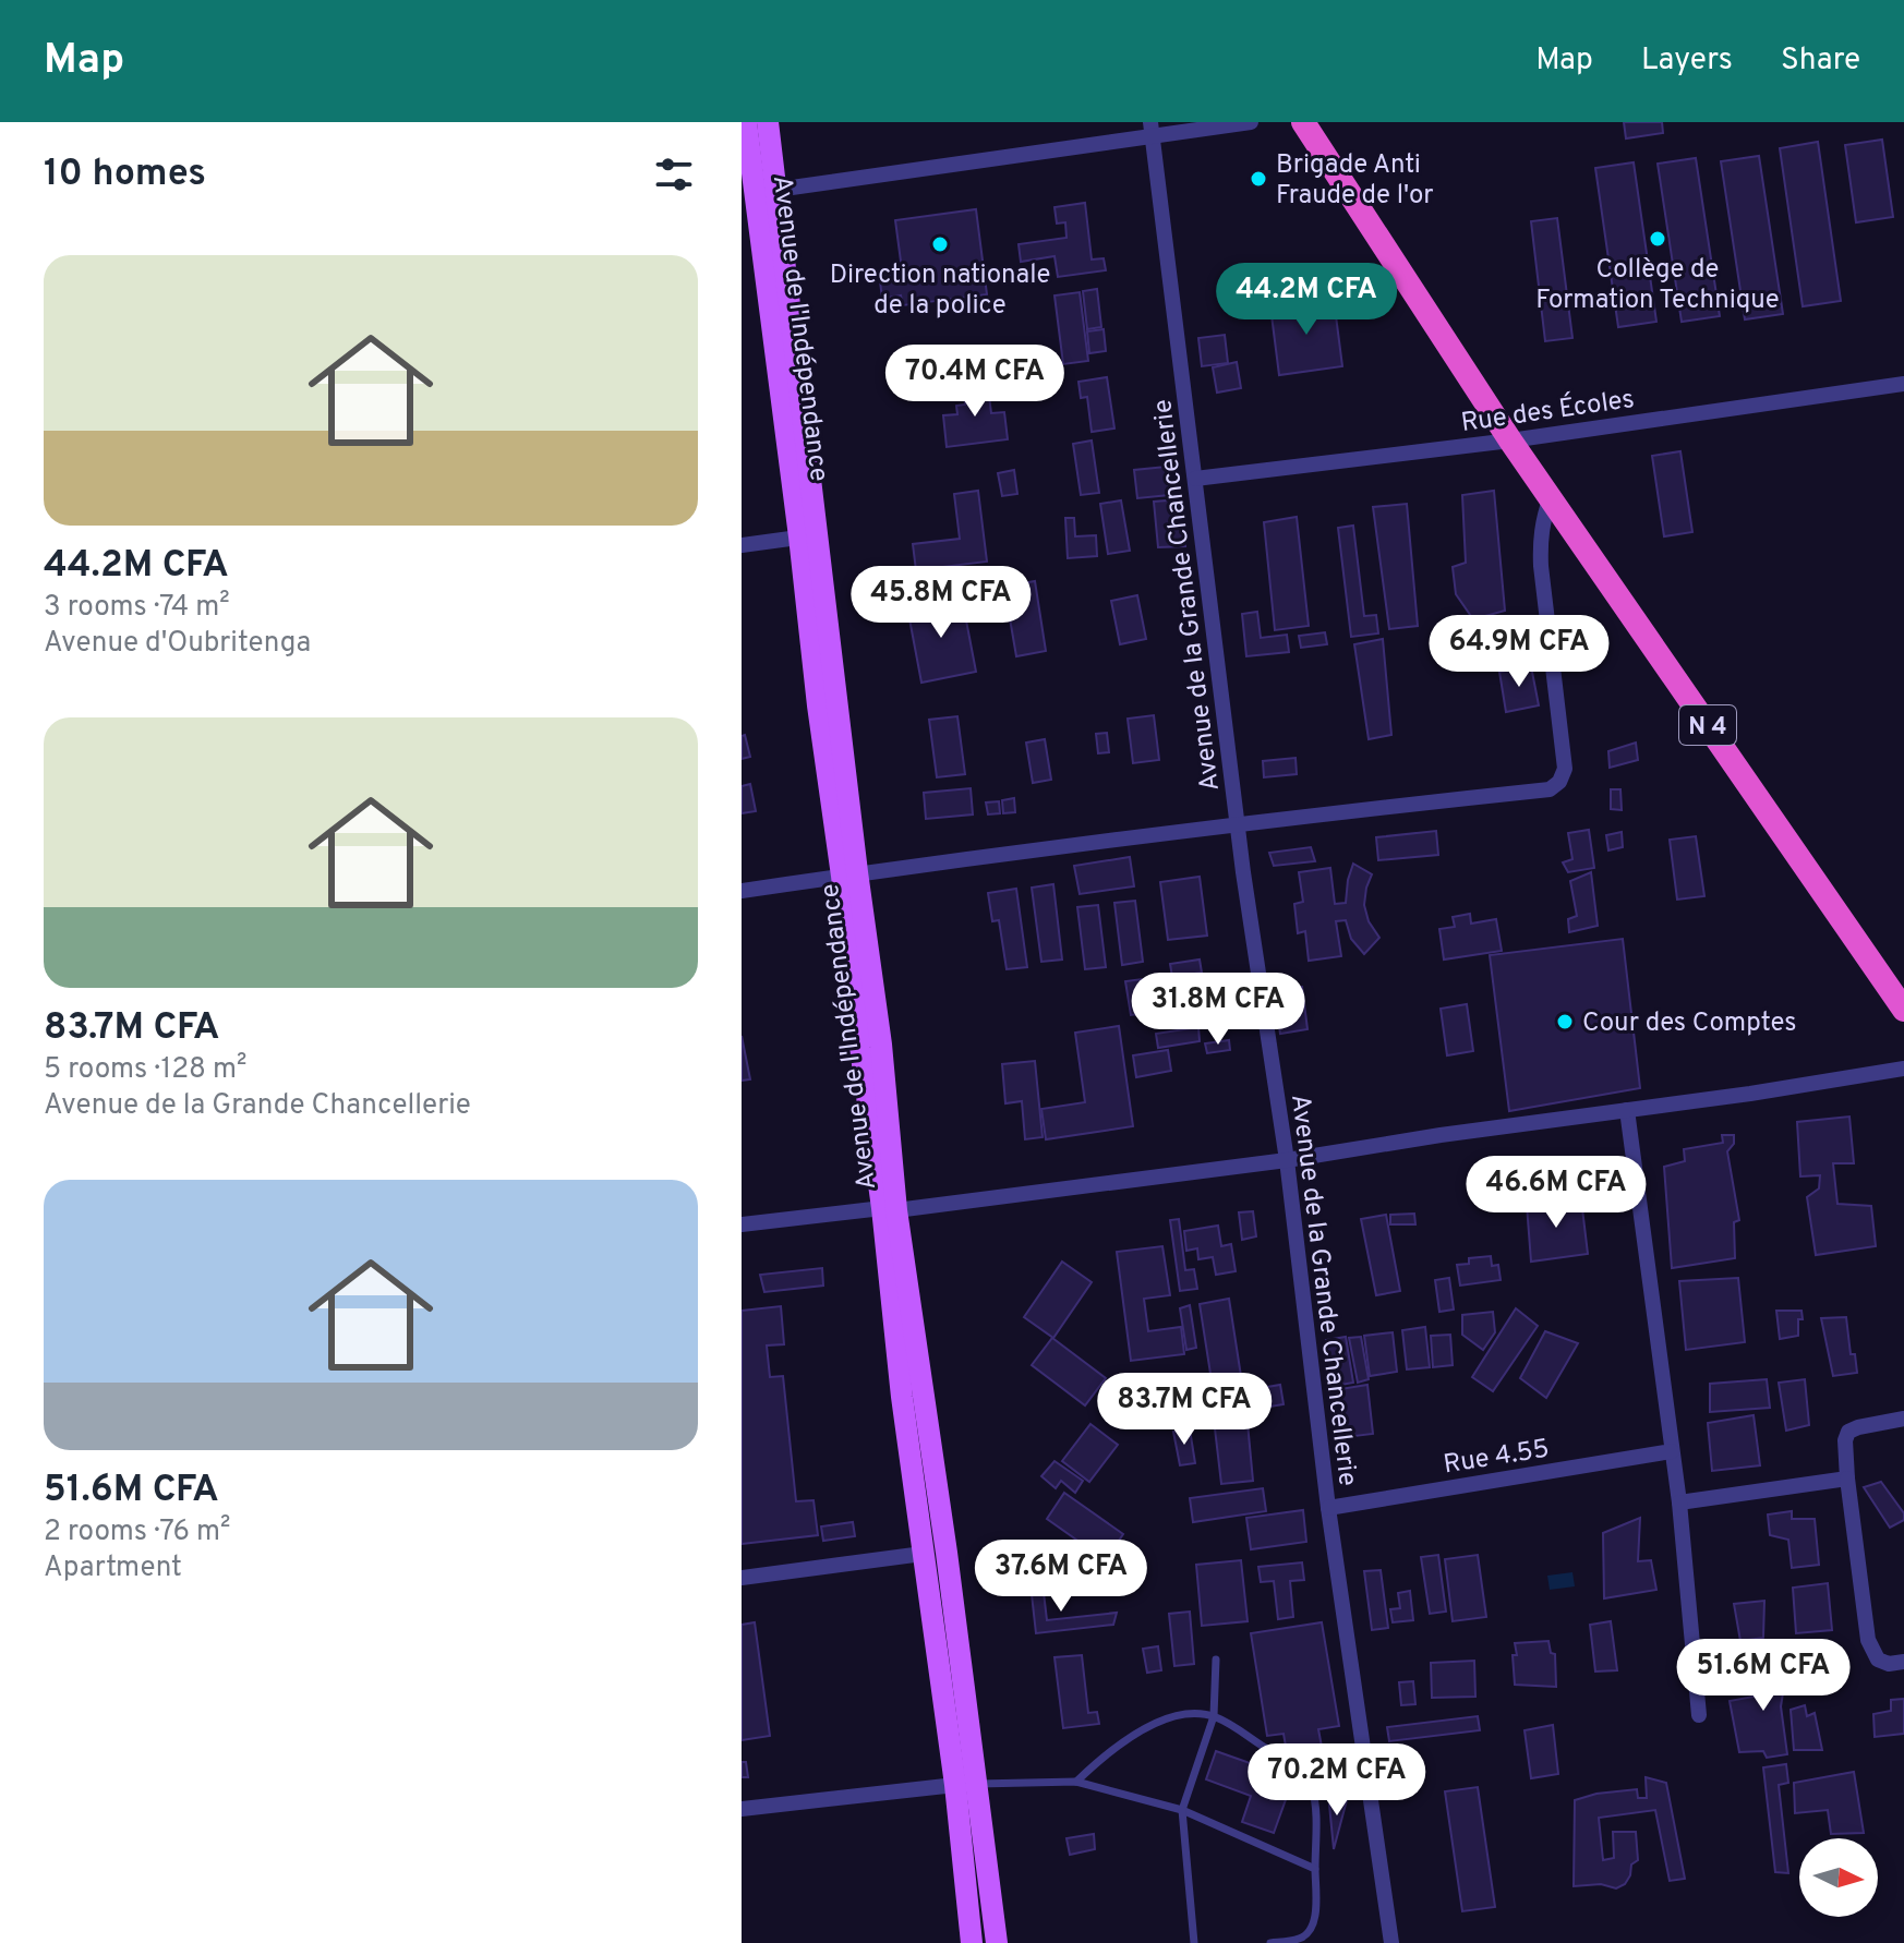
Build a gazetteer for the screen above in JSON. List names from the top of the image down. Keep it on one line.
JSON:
{"streets":{"highway":["N 4"],"main road":["Avenue de l'Indépendance"],"street":["Rue des Écoles","Avenue de la Grande Chancellerie","Rue 4.55"]},"crossings":[["Rue des Écoles","Avenue de la Grande Chancellerie"],["Rue des Écoles","N 4"],["Avenue de la Grande Chancellerie","Rue 4.55"]],"places":["Brigade Anti Fraude de l'or","Collège de Formation Technique","Direction nationale de la police","Cour des Comptes"],"north":"right","page":{"header":"Map","nav":["Map","Layers","Share"],"heading":"10 homes","list":[{"name":"44.2M CFA","note":"3 rooms · 74 m² · Avenue d'Oubritenga"},{"name":"83.7M CFA","note":"5 rooms · 128 m² · Avenue de la Grande Chancellerie"},{"name":"51.6M CFA","note":"2 rooms · 76 m² · Apartment"}],"price":["44.2M CFA","70.4M CFA","45.8M CFA","64.9M CFA","31.8M CFA","46.6M CFA","83.7M CFA","37.6M CFA","51.6M CFA","70.2M CFA"]}}
